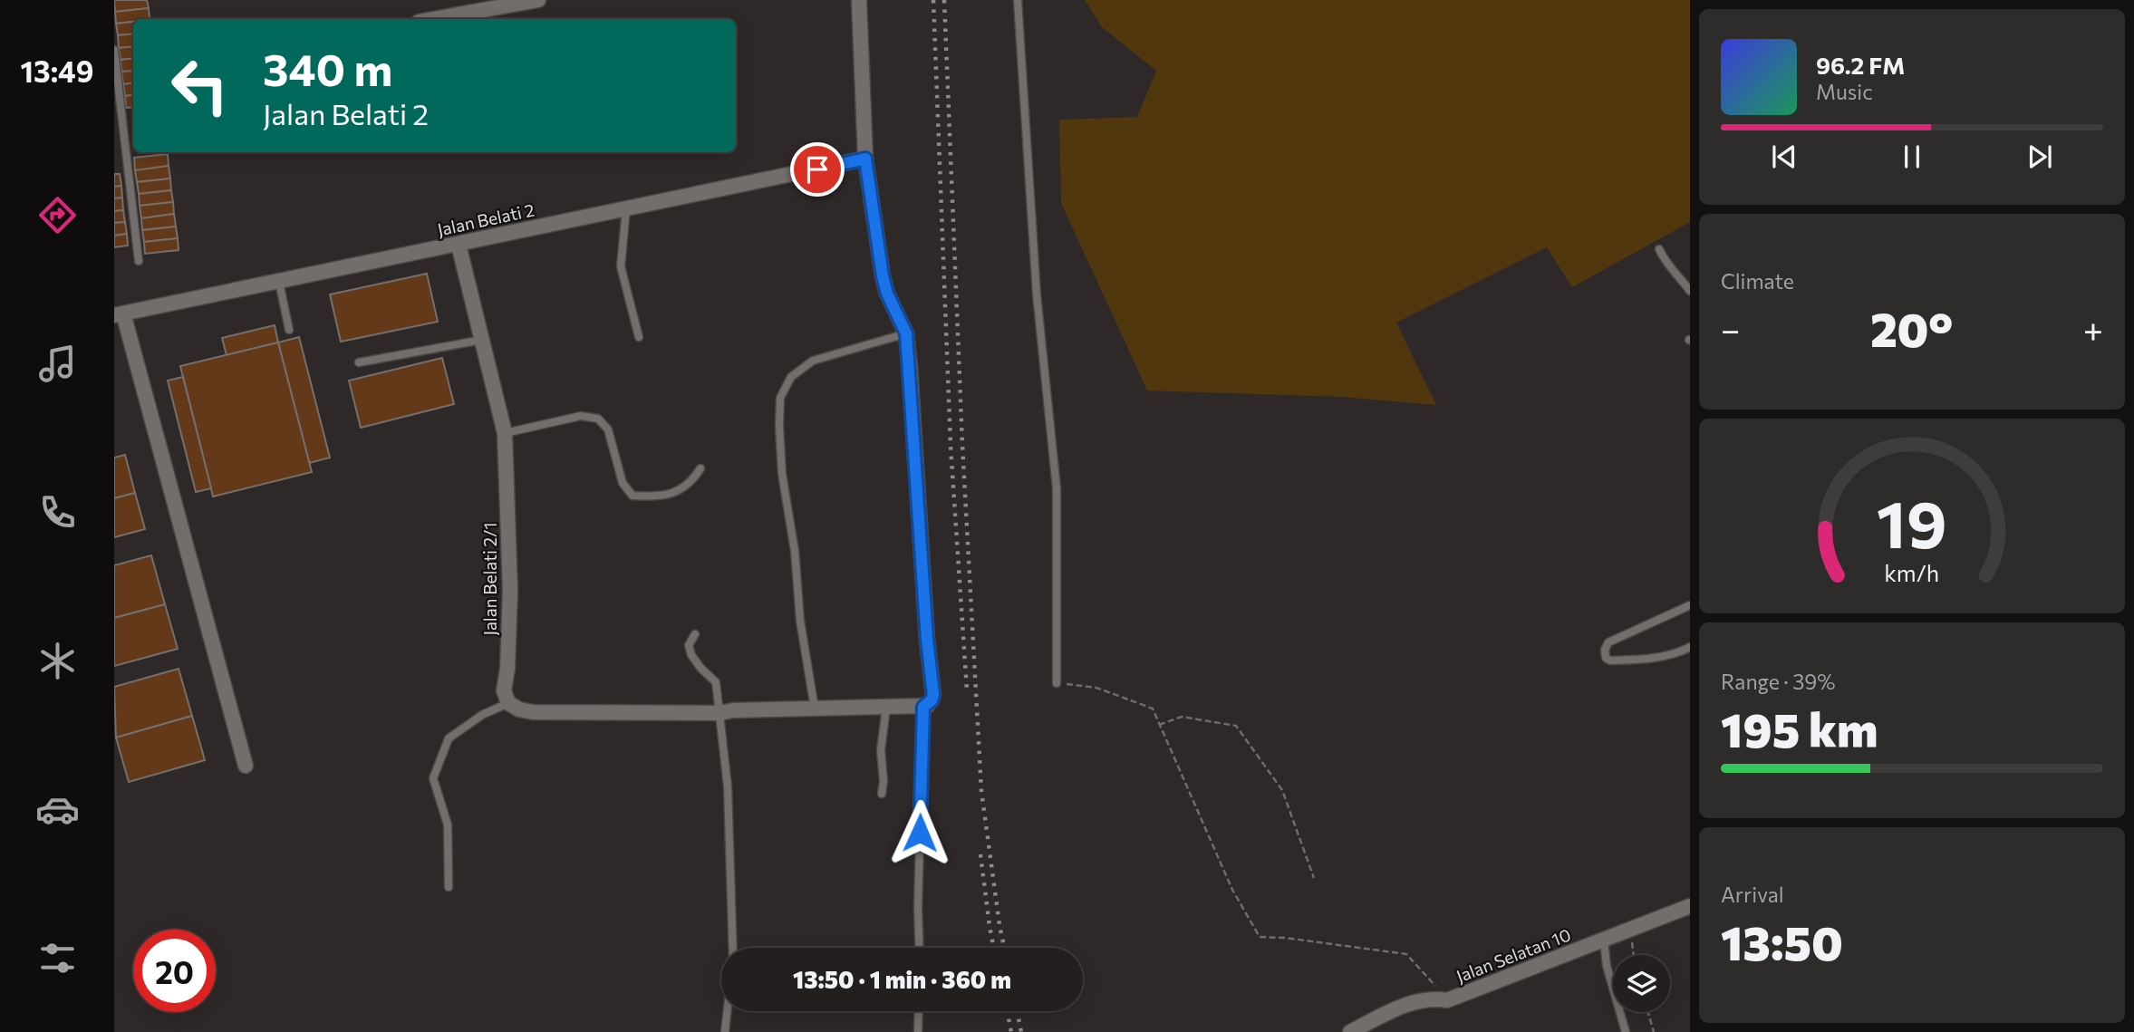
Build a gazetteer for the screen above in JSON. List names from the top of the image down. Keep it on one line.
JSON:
{"streets":{"street":["Jalan Belati 2","Jalan Belati 2/1","Jalan Selatan 10"]},"crossings":[["Jalan Belati 2","Jalan Belati 2/1"]],"page":{"tabs":"13:49","turn":["340 m","Jalan Belati 2"],"song":["96.2 FM","Music"],"tile":["Climate",["Range · 39%","195 km"],["Arrival","13:50"]],"heat":["−","20°","+"],"limit":"20","trip":"13:50 · 1 min · 360 m","gauge":["19","km/h"]}}
